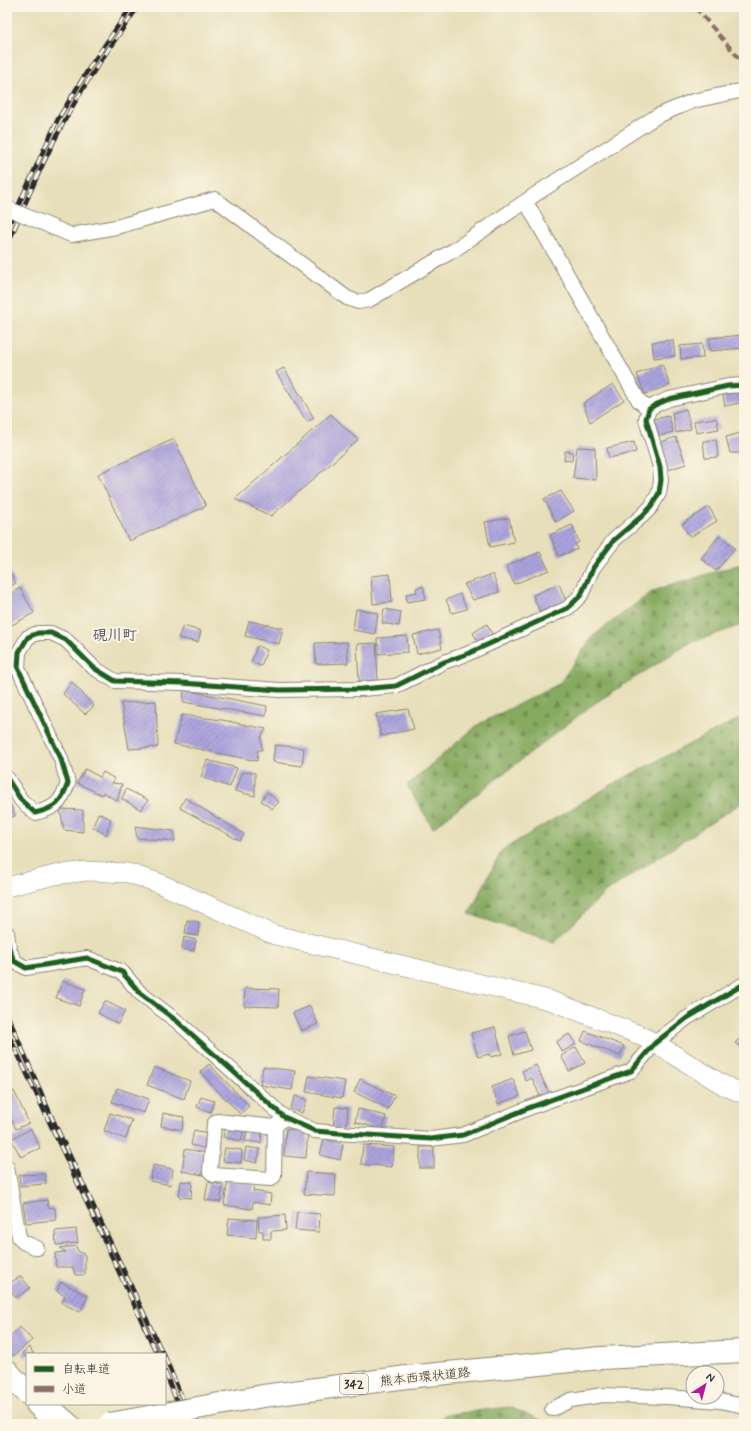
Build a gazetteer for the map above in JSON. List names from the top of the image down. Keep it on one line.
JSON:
{"streets":{"main road":["熊本西環状道路","342"]},"districts":["硯川町"],"legend":["自転車道","小道"],"north":"top right"}
